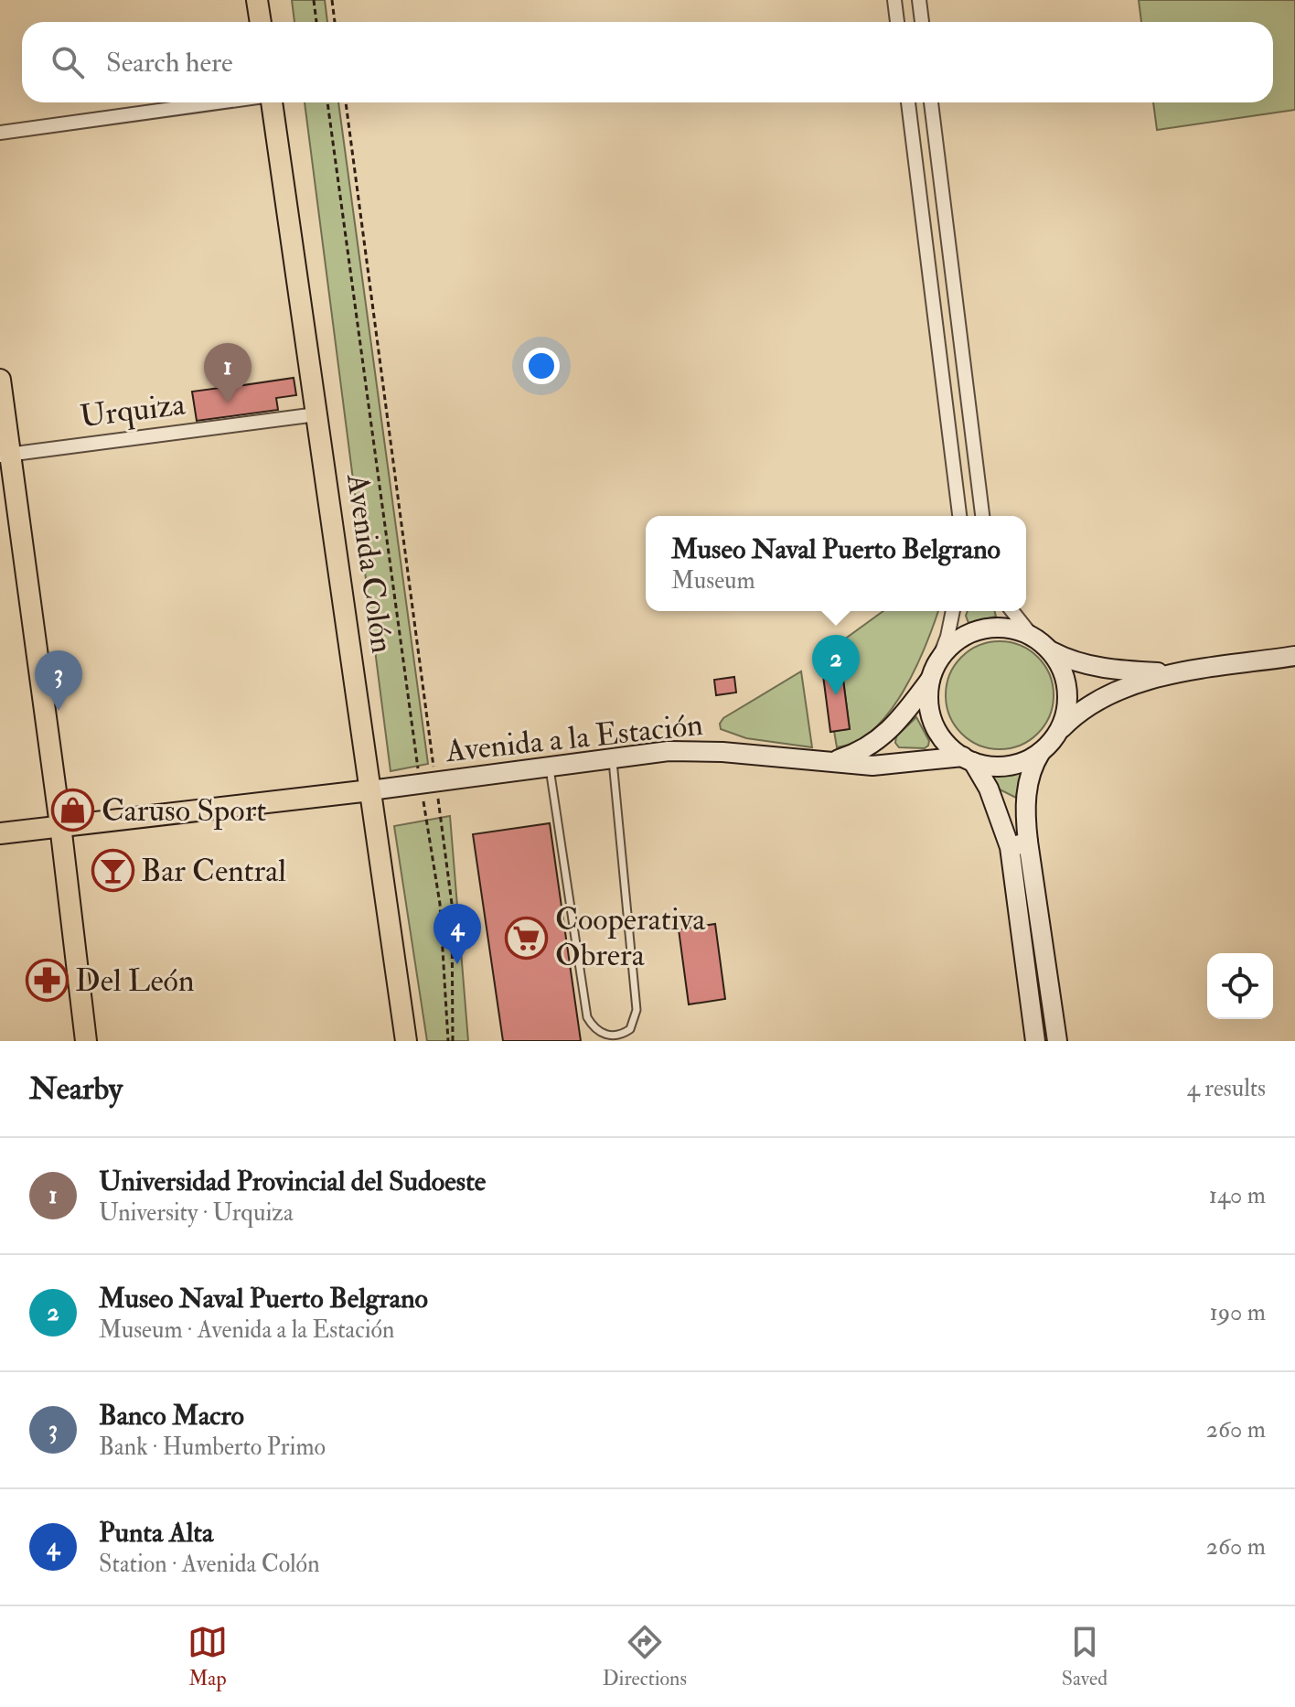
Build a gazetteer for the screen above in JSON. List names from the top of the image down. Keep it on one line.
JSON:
{"streets":{"main road":["Avenida Colón"],"street":["Urquiza","Avenida a la Estación"]},"crossings":[["Urquiza","Avenida Colón"],["Avenida Colón","Avenida a la Estación"]],"places":{"shop":["Caruso Sport"],"bar":["Bar Central"],"supermarket":["Cooperativa Obrera"],"pharmacy":["Del León"]},"page":{"search":"Search here","pins":["1","2","3","4"],"popup":["Museo Naval Puerto Belgrano","Museum"],"heading":["Nearby","4 results"],"list":[{"mark":"1","name":"Universidad Provincial del Sudoeste","note":"University · Urquiza","value":"140 m"},{"mark":"2","name":"Museo Naval Puerto Belgrano","note":"Museum · Avenida a la Estación","value":"190 m"},{"mark":"3","name":"Banco Macro","note":"Bank · Humberto Primo","value":"260 m"},{"mark":"4","name":"Punta Alta","note":"Station · Avenida Colón","value":"260 m"}],"nav":["Map","Directions","Saved"]}}
